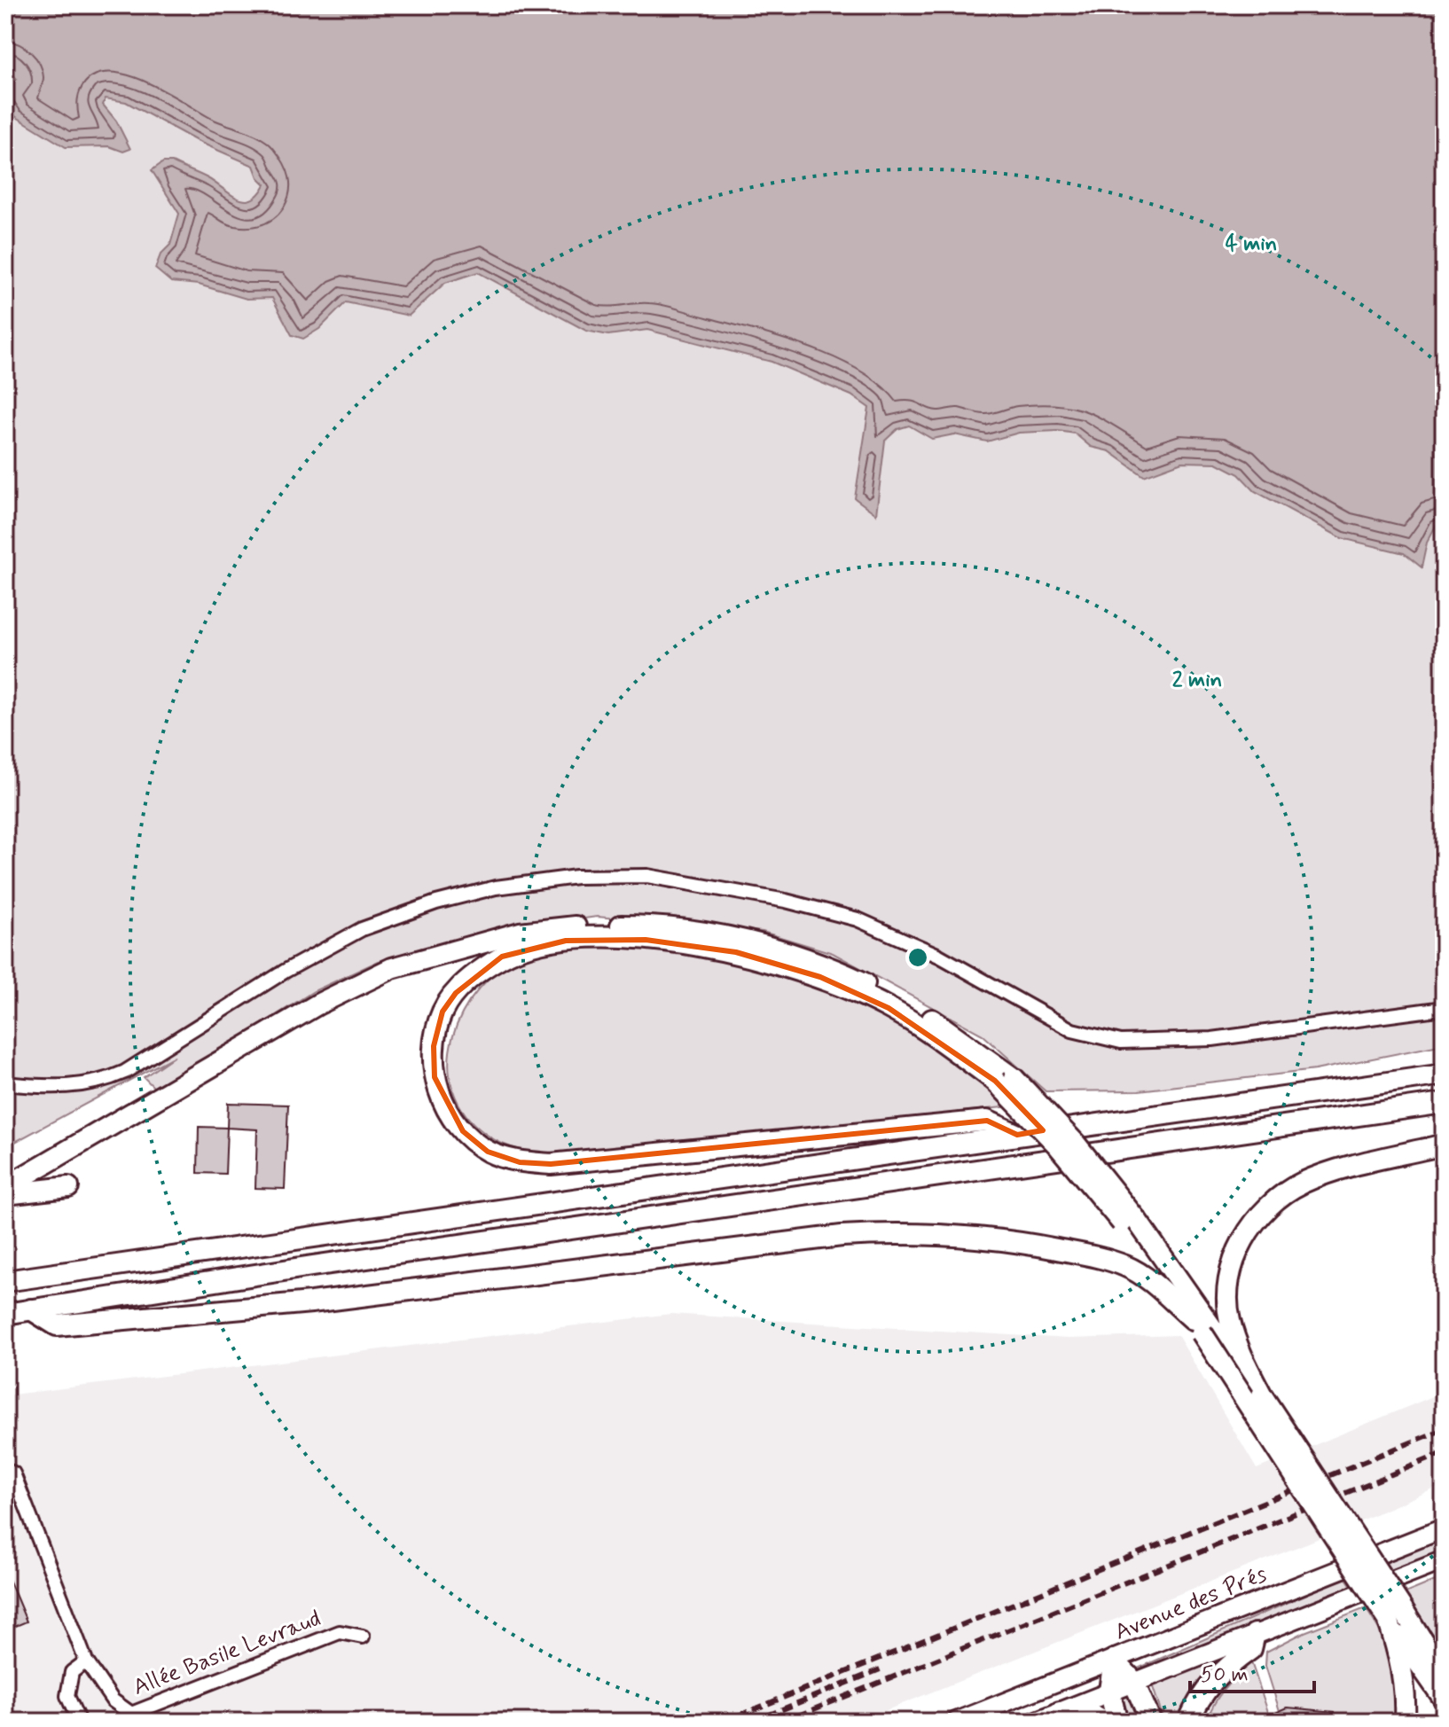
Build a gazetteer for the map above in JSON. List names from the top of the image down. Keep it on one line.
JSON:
{"streets":{"main road":["Avenue des Prés"],"street":["Allée Basile Levraud"]},"scale_bar":"50 m","rings":["4 min","2 min"]}
